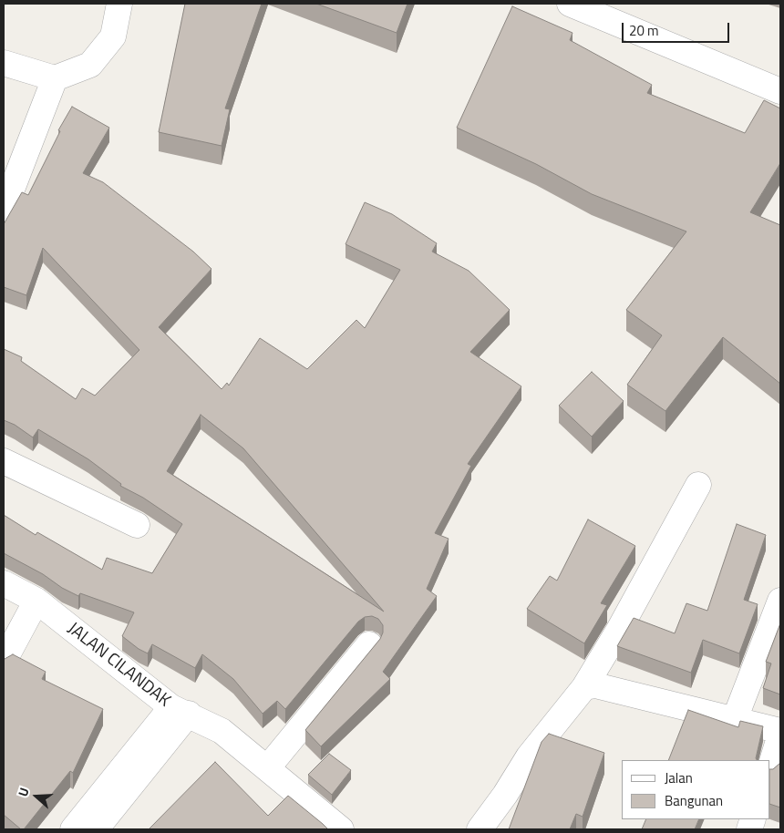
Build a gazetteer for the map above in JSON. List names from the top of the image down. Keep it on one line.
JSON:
{"streets":{"street":["JALAN CILANDAK"]},"legend":["Jalan","Bangunan"],"scale_bar":"20 m","north":"left"}
